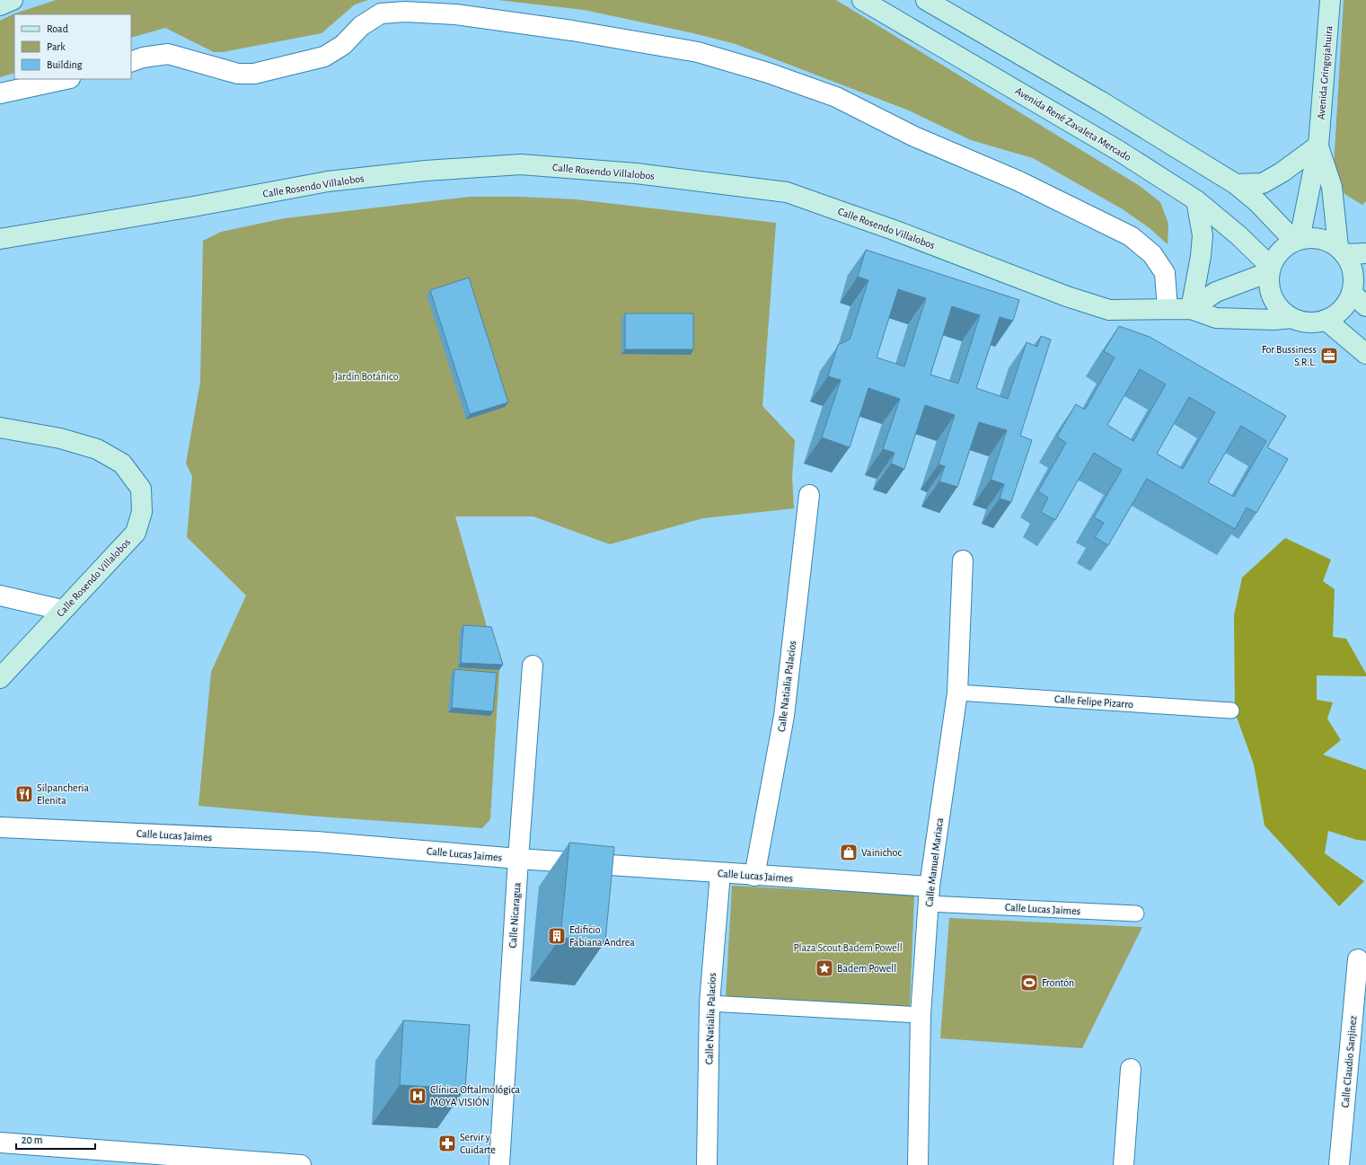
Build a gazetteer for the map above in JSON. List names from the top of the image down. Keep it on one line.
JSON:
{"streets":{"main road":["Avenida Gringojahuira","Avenida René Zavaleta Mercado","Calle Rosendo Villalobos"],"street":["Calle Natialia Palacios","Calle Lucas Jaimes","Calle Manuel Mariaca","Calle Nicaragua","Calle Claudio Sanjinez"],"lane":["Calle Felipe Pizarro"]},"crossings":[["Avenida Gringojahuira","Avenida René Zavaleta Mercado"],["Avenida Gringojahuira","Calle Rosendo Villalobos"],["Avenida René Zavaleta Mercado","Calle Rosendo Villalobos"],["Calle Natialia Palacios","Calle Lucas Jaimes"],["Calle Felipe Pizarro","Calle Manuel Mariaca"],["Calle Lucas Jaimes","Calle Manuel Mariaca"],["Calle Lucas Jaimes","Calle Nicaragua"]],"parks":["Jardín Botánico","Plaza Scout Badem Powell"],"places":{"office":["For Bussiness S.R.L."],"restaurant":["Silpancheria Elenita"],"shop":["Vainichoc"],"building":["Edificio Fabiana Andrea"],"place":["Badem Powell"],"sports":["Frontón"],"hospital":["Clínica Oftalmológica MOYA VISIÓN"],"pharmacy":["Servir y Cuidarte"]},"legend":["Road","Park","Building"],"scale_bar":"20 m"}
